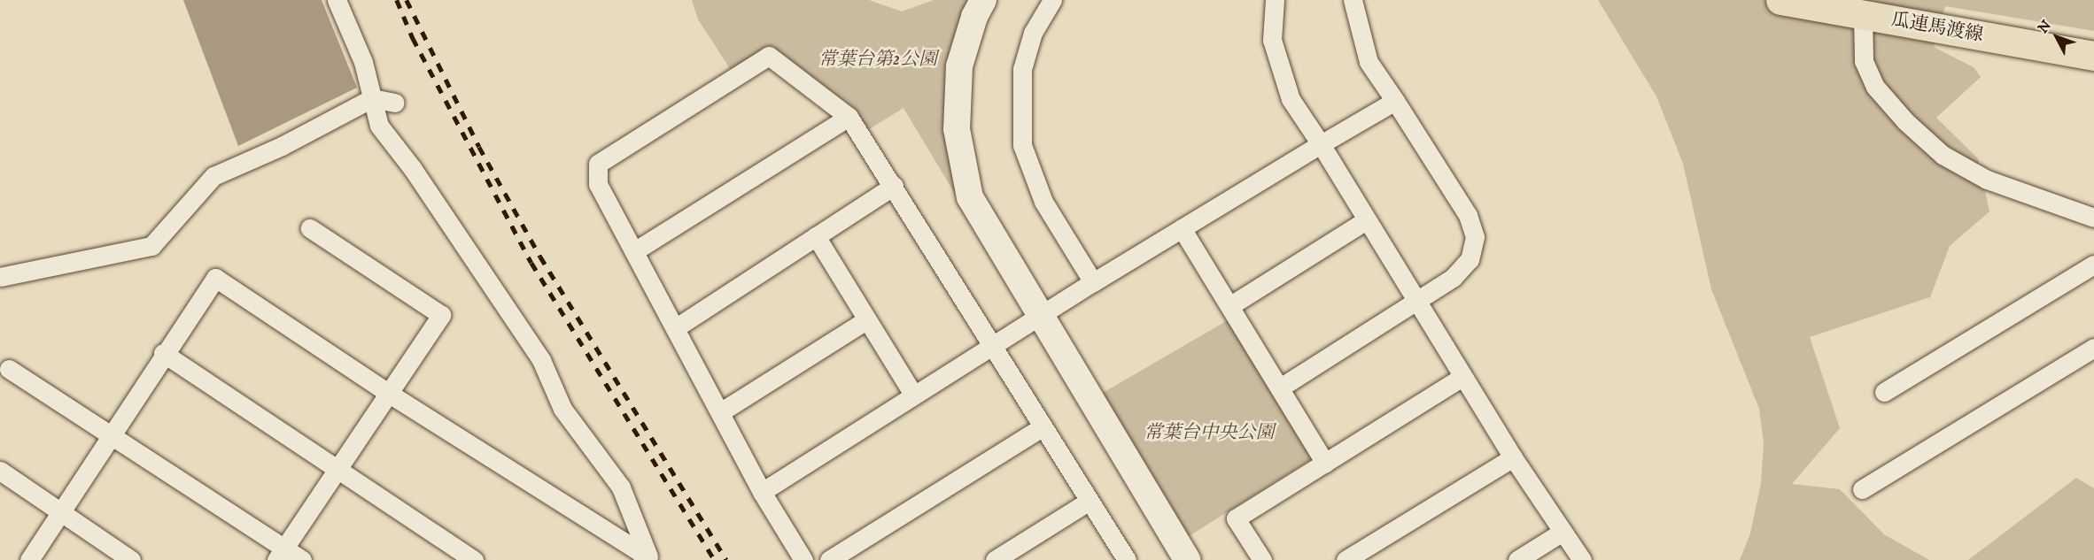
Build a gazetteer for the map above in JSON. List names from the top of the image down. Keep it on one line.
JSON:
{"streets":{"main road":["瓜連馬渡線"]},"parks":["常葉台第2公園","常葉台中央公園"],"north":"top left"}
